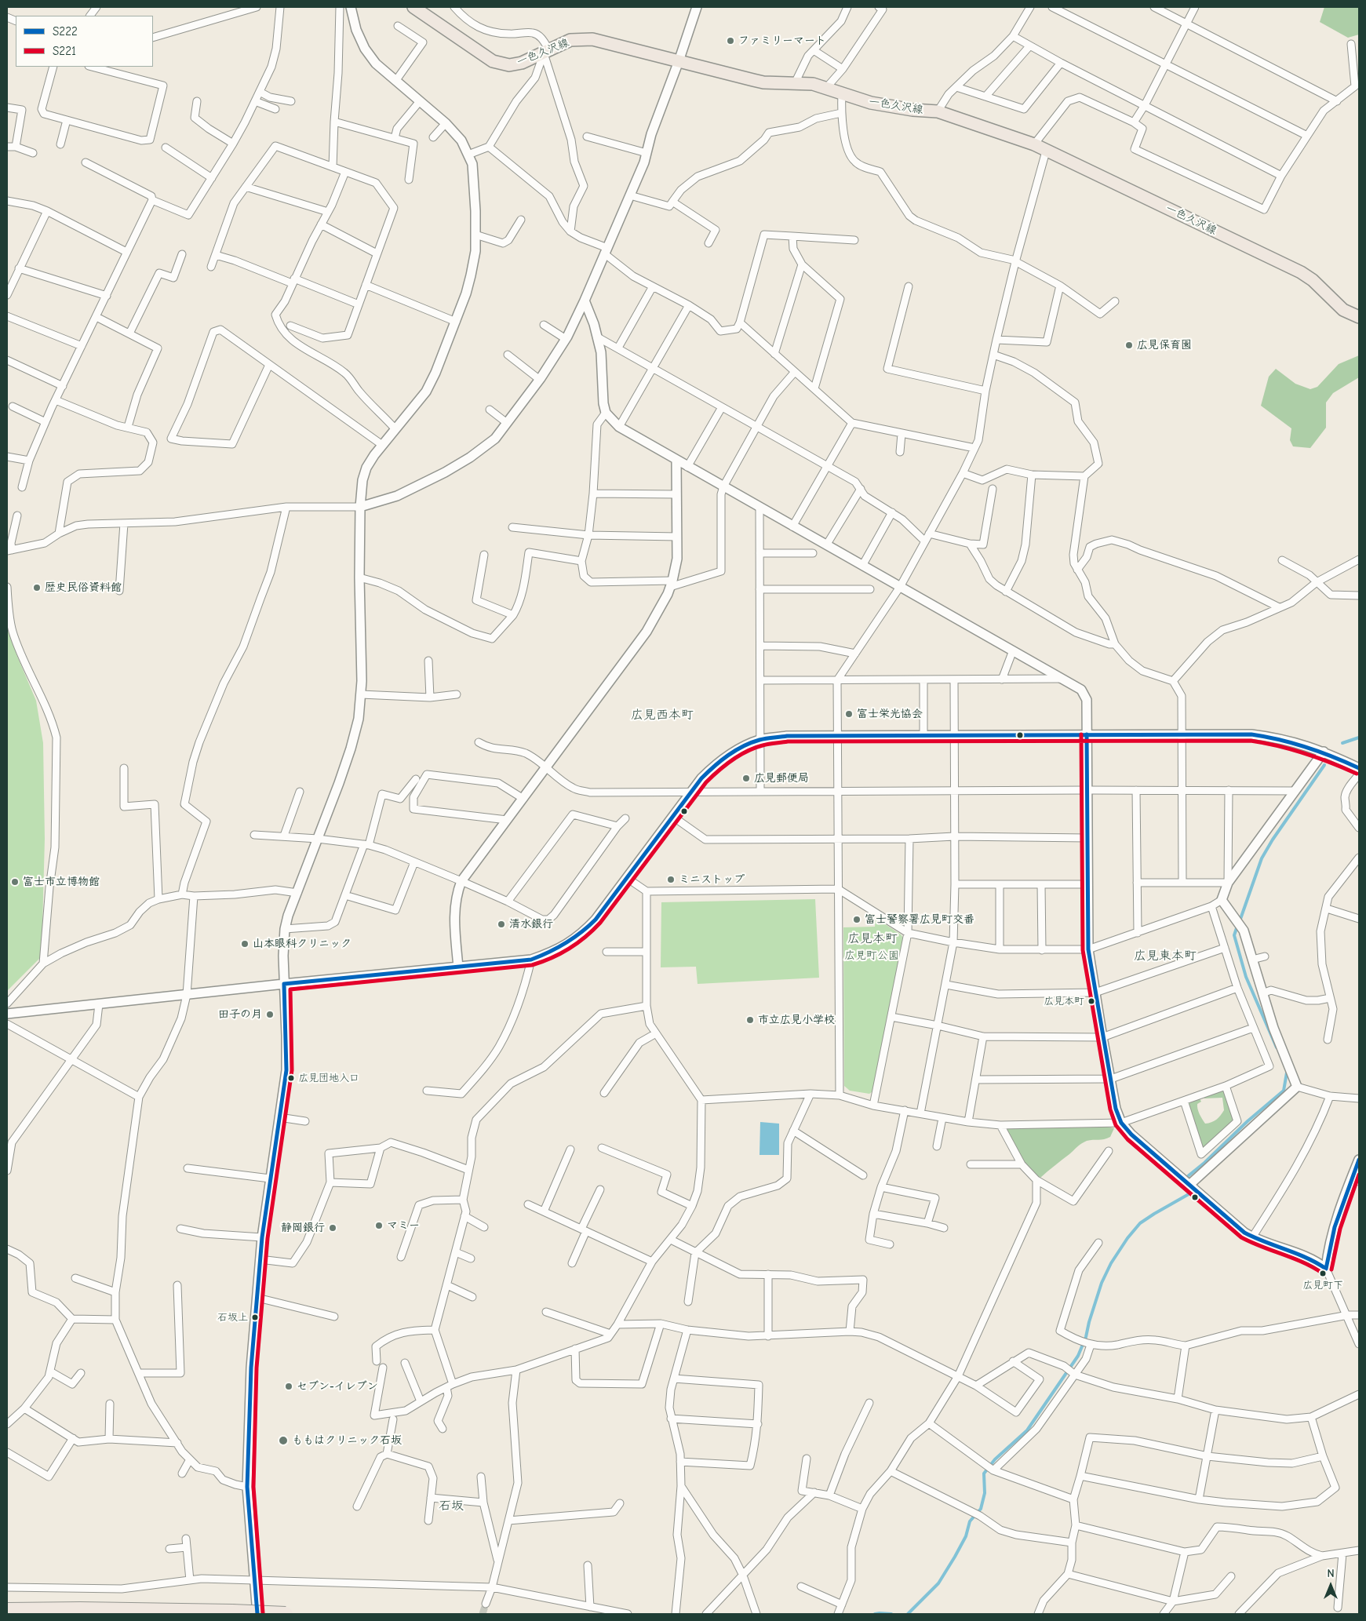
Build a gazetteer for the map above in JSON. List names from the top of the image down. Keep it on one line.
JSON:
{"streets":{"main road":["一色久沢線"]},"districts":["広見西本町","広見本町","広見東本町","石坂"],"parks":["広見町公園"],"places":["ファミリーマート","広見保育園","歴史民俗資料館","富士栄光協会","広見郵便局","ミニストップ","富士市立博物館","富士警察署広見町交番","清水銀行","山本眼科クリニック","広見本町","田子の月","市立広見小学校","広見団地入口","マミー","静岡銀行","広見町下","石坂上","セブン-イレブン","ももはクリニック石坂"],"lines":["transit line S222","transit line S221"],"legend":["S222","S221"],"north":"top"}
